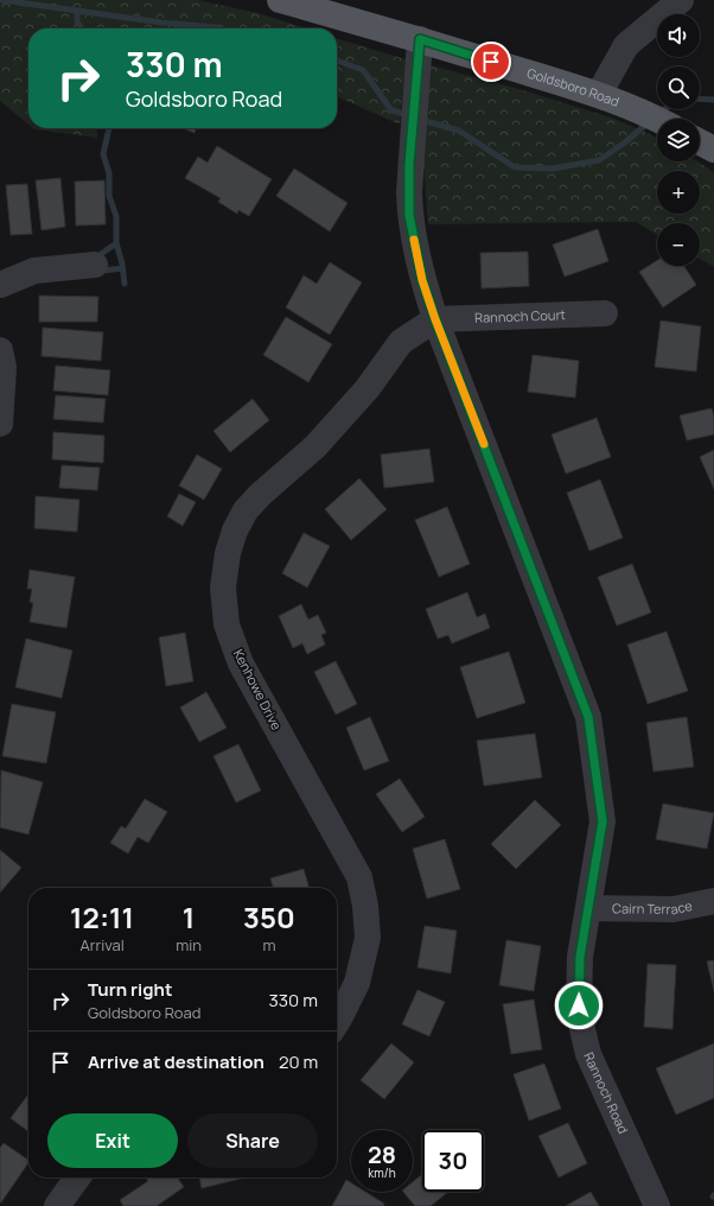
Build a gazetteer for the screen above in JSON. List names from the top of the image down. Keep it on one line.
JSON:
{"streets":{"main road":["Goldsboro Road"],"street":["Rannoch Court","Kenhowe Drive","Cairn Terrace","Rannoch Road"]},"crossings":[["Goldsboro Road","Rannoch Road"],["Rannoch Court","Kenhowe Drive"],["Rannoch Court","Rannoch Road"],["Kenhowe Drive","Rannoch Road"],["Cairn Terrace","Rannoch Road"]],"page":{"map_buttons":["+","−"],"turn":["330 m","Goldsboro Road"],"eta":["12:11","Arrival","1","min","350","m"],"list":[{"name":"Turn right","note":"Goldsboro Road","value":"330 m"},{"name":"Arrive at destination","value":"20 m"}],"buttons":["Exit","Share"],"speed":"28 km/h","limit":"30"}}
